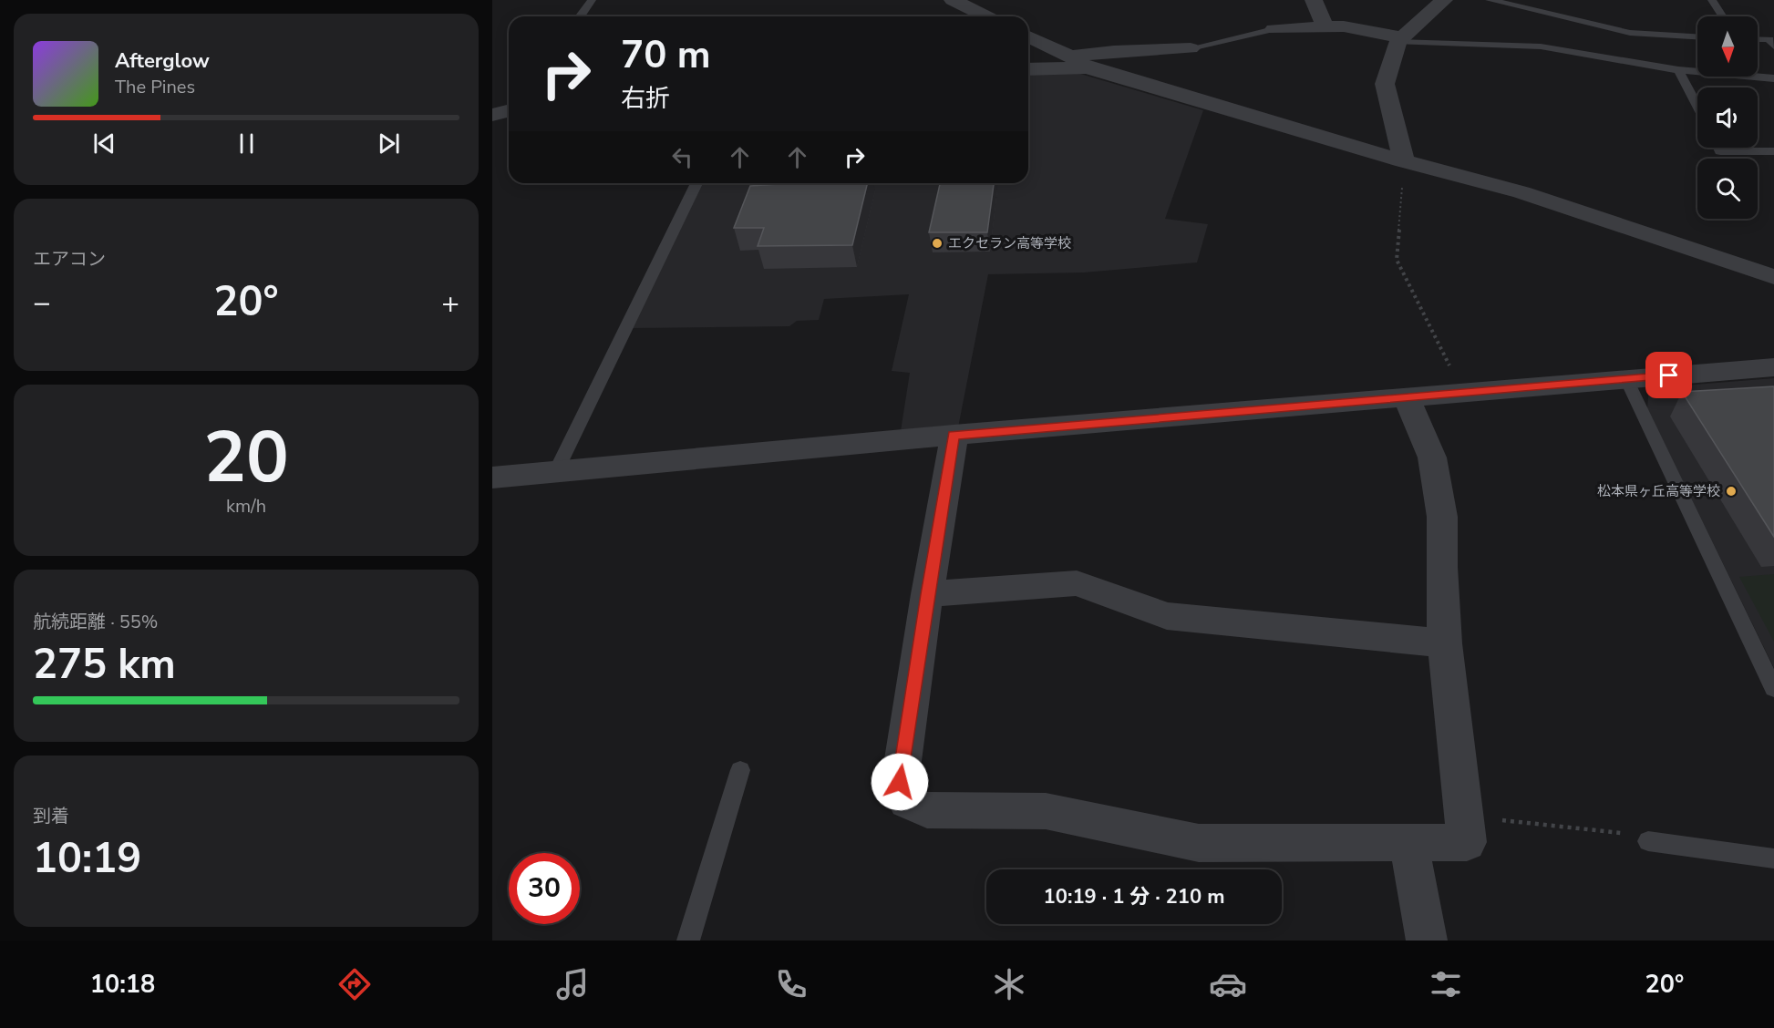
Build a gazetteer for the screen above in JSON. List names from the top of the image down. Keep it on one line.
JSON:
{"places":["エクセラン高等学校","松本県ヶ丘高等学校"],"north":"bottom","page":{"turn":["70 m","右折"],"song":["Afterglow","The Pines"],"tile":["エアコン",["20","km/h"],["航続距離 · 55%","275 km"],["到着","10:19"]],"heat":["−","20°","+"],"limit":"30","trip":"10:19 · 1 分 · 210 m","tabs":["10:18","20°"]}}
